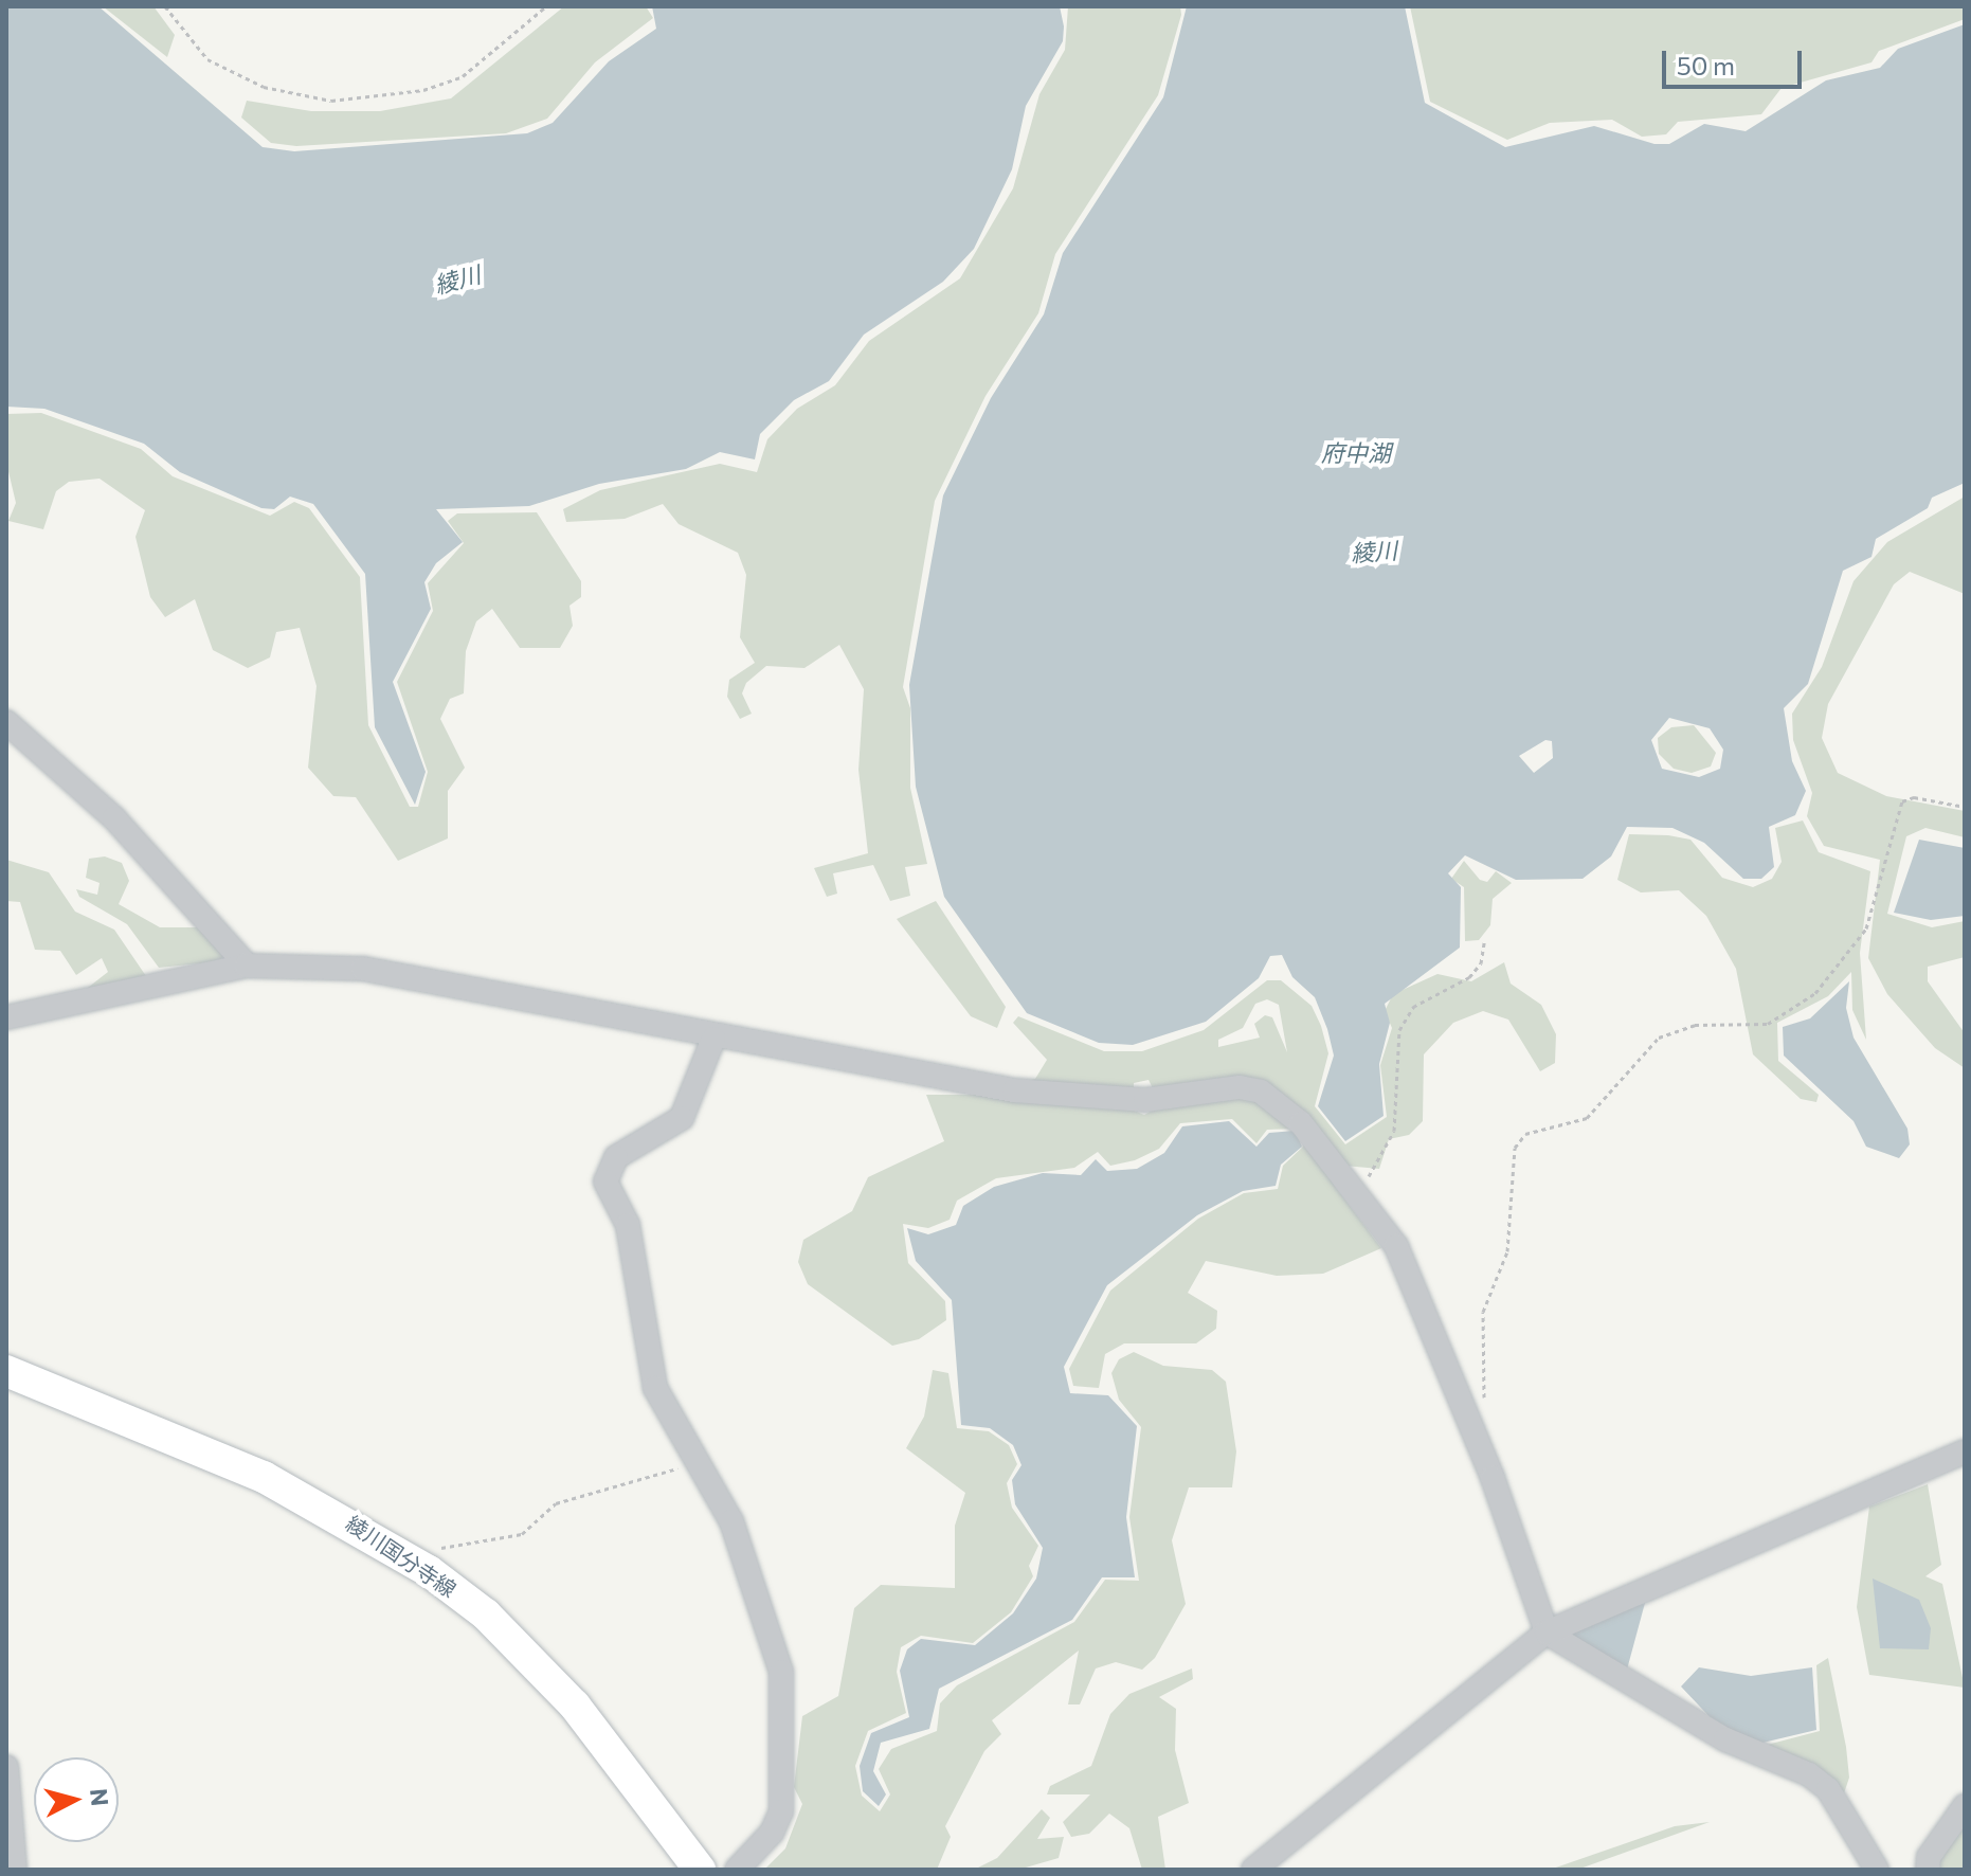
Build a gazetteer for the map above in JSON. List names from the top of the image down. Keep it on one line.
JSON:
{"streets":{"main road":["綾川国分寺線"]},"water":["綾川","府中湖"],"scale_bar":"50 m","north":"right"}
